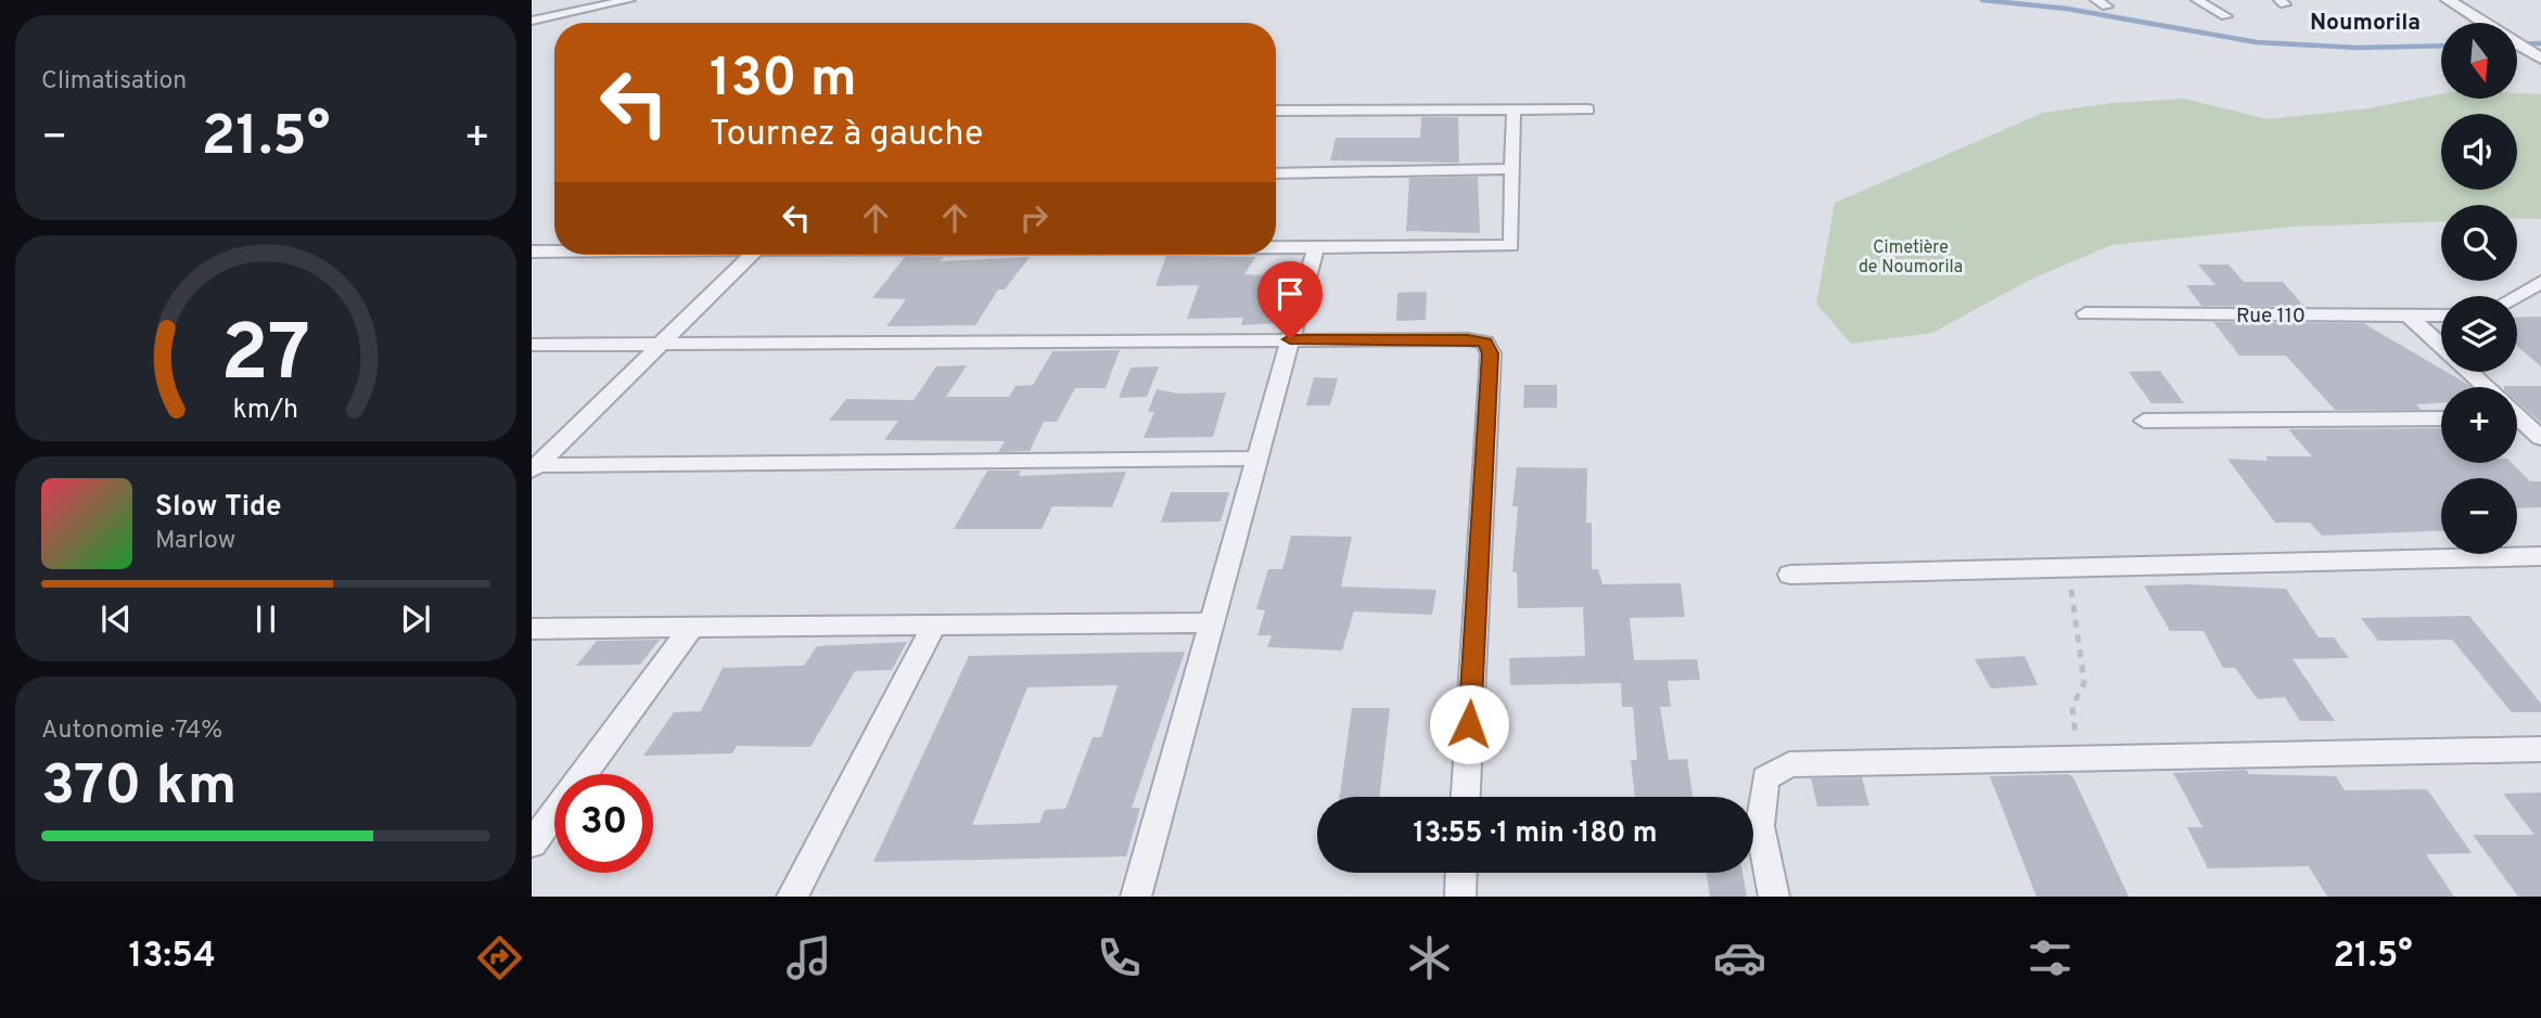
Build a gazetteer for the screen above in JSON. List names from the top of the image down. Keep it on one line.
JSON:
{"streets":{"street":["Rue 110"]},"districts":["Noumorila"],"parks":["Cimetière de Noumorila"],"north":"bottom","page":{"tile":["Climatisation",["Autonomie · 74%","370 km"]],"map_buttons":["+","−"],"turn":["130 m","Tournez à gauche"],"heat":["−","21.5°","+"],"song":["Slow Tide","Marlow"],"limit":"30","trip":"13:55 · 1 min · 180 m","tabs":["13:54","21.5°"],"gauge":["27","km/h"]}}
